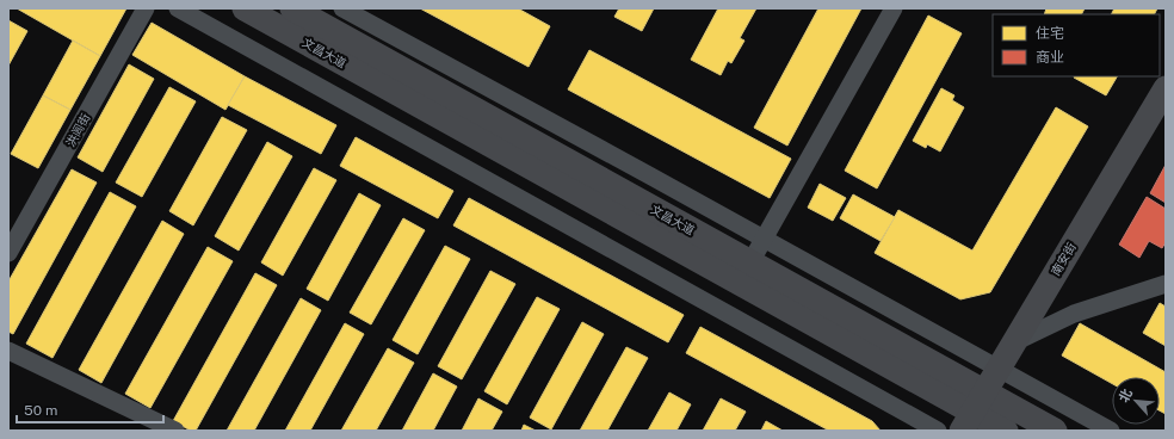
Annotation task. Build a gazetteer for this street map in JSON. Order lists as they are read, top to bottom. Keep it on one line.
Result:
{"streets":{"main road":["文昌大道","南安街"],"street":["洪闾街"]},"crossings":[["文昌大道","南安街"]],"legend":["住宅","商业"],"scale_bar":"50 m","north":"top left"}
